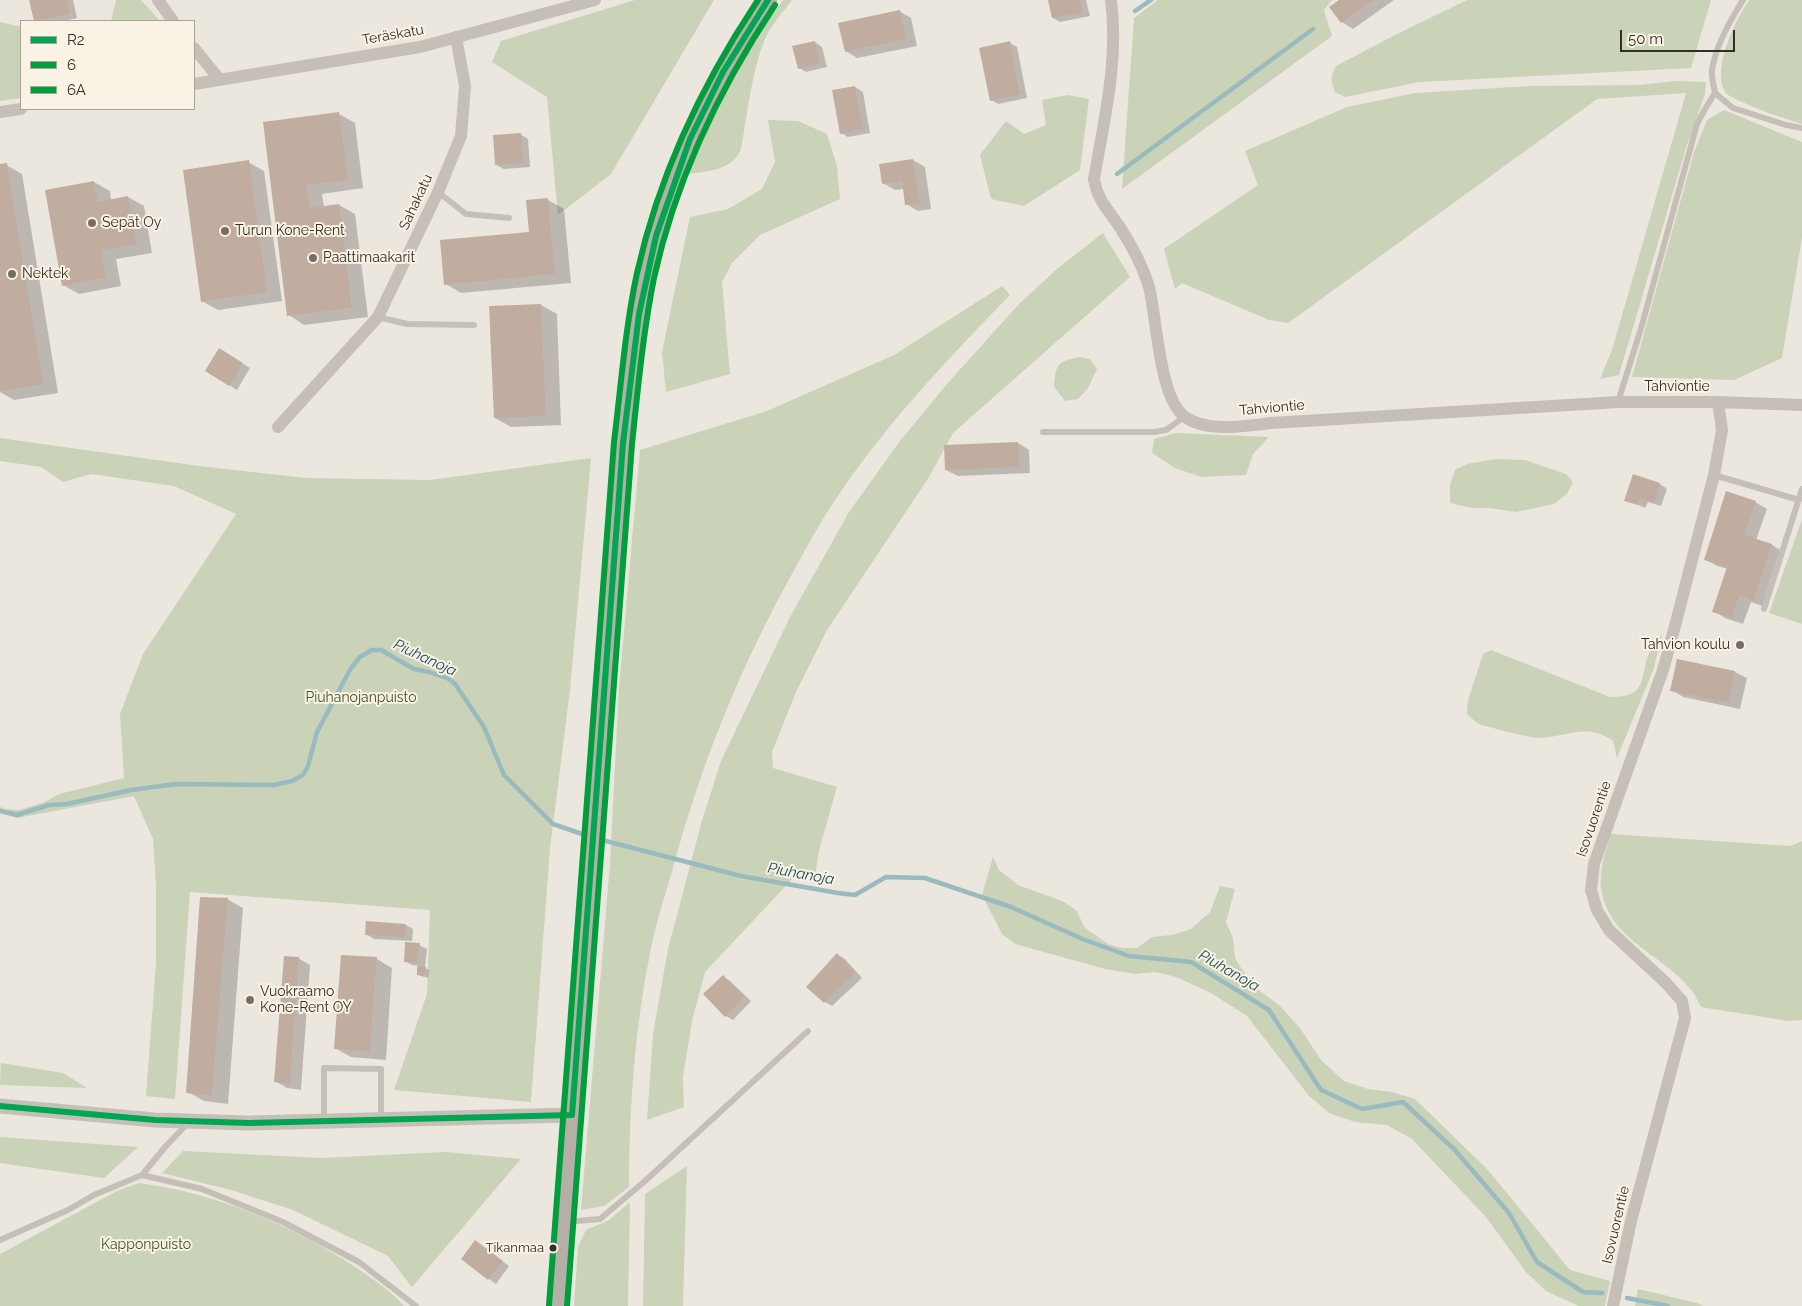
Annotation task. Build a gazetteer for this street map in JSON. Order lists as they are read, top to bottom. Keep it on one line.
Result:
{"streets":{"street":["Teräskatu","Sahakatu","Tahviontie","Isovuorentie"]},"crossings":[["Teräskatu","Sahakatu"],["Tahviontie","Isovuorentie"]],"water":["Piuhanoja"],"parks":["Piuhanojanpuisto","Kapponpuisto"],"places":["Sepät Oy","Turun Kone-Rent","Paattimaakarit","Nektek","Tahvion koulu","Vuokraamo Kone-Rent OY","Tikanmaa"],"lines":["transit line R2","transit line 6A","transit line 6"],"legend":["R2","6","6A"],"scale_bar":"50 m"}
